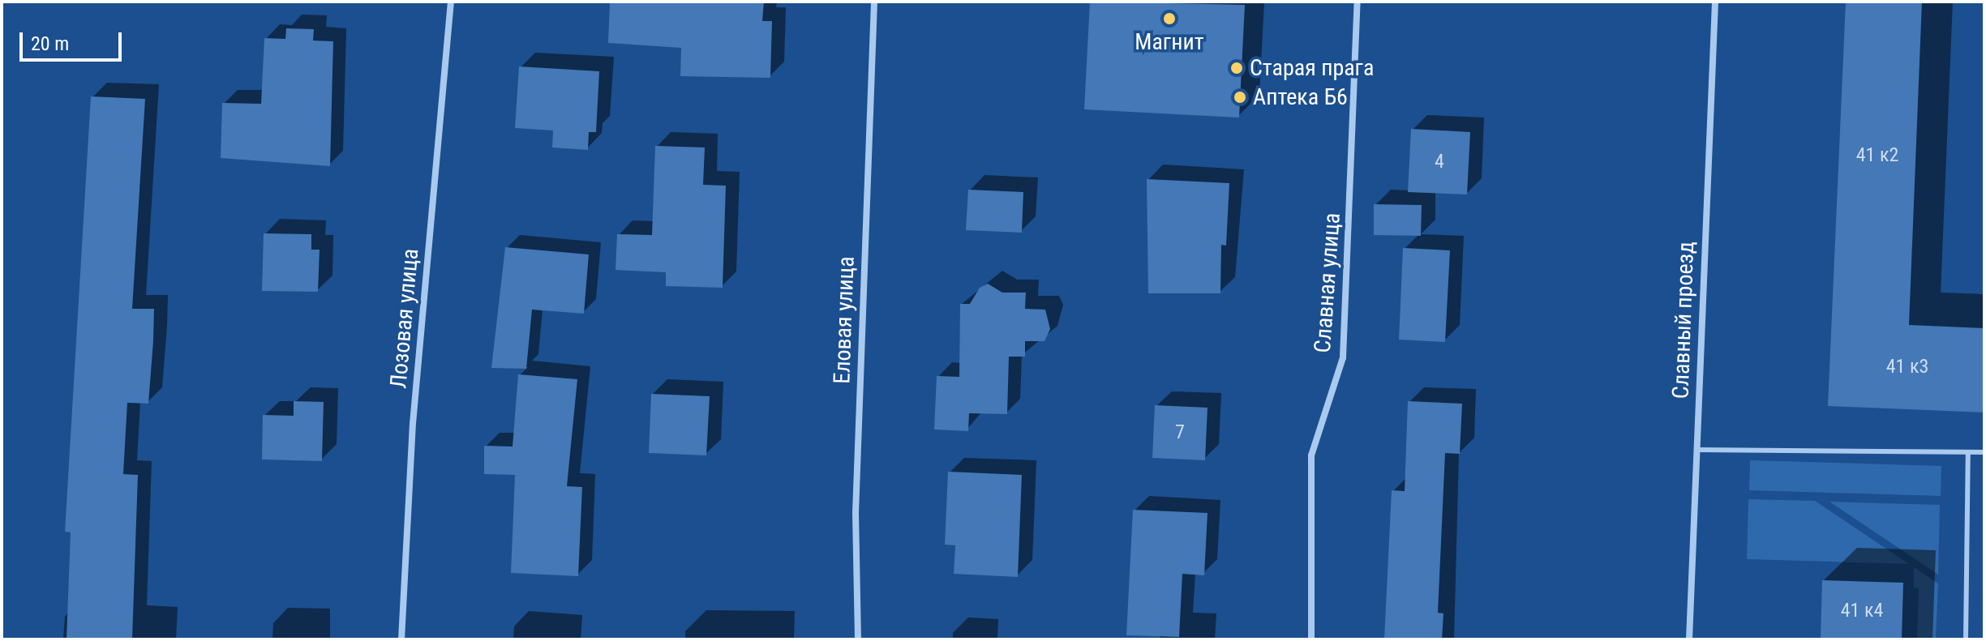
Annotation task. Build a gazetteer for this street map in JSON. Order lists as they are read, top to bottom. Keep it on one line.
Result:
{"streets":{"street":["Славная улица","Лозовая улица","Еловая улица","Славный проезд"]},"places":["Магнит","Старая прага","Аптека Б6"],"house_numbers":["41 к2","4","41 к3","7","41 к4"],"scale_bar":"20 m"}
